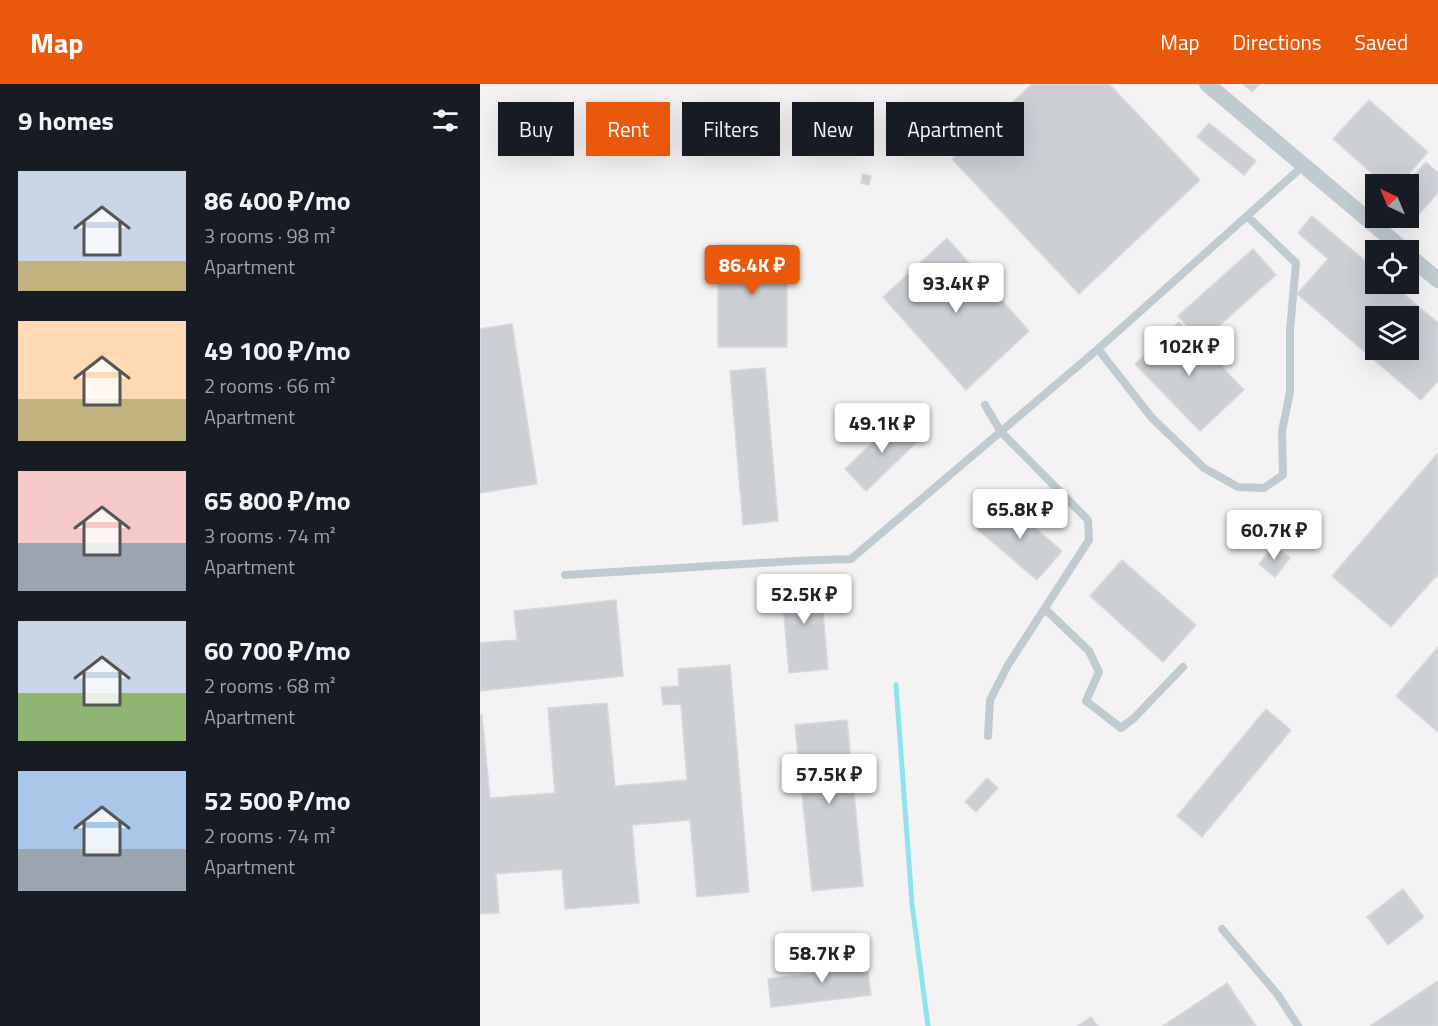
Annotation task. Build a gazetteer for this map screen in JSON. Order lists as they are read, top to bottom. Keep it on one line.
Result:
{"north":"top left","page":{"header":"Map","nav":["Map","Directions","Saved"],"heading":"9 homes","chip":["Buy","Rent","Filters","New","Apartment"],"list":[{"name":"86 400 ₽/mo","note":"3 rooms · 98 m² · Apartment"},{"name":"49 100 ₽/mo","note":"2 rooms · 66 m² · Apartment"},{"name":"65 800 ₽/mo","note":"3 rooms · 74 m² · Apartment"},{"name":"60 700 ₽/mo","note":"2 rooms · 68 m² · Apartment"},{"name":"52 500 ₽/mo","note":"2 rooms · 74 m² · Apartment"}],"price":["86.4K ₽","93.4K ₽","102K ₽","49.1K ₽","65.8K ₽","60.7K ₽","52.5K ₽","57.5K ₽","58.7K ₽"]}}
